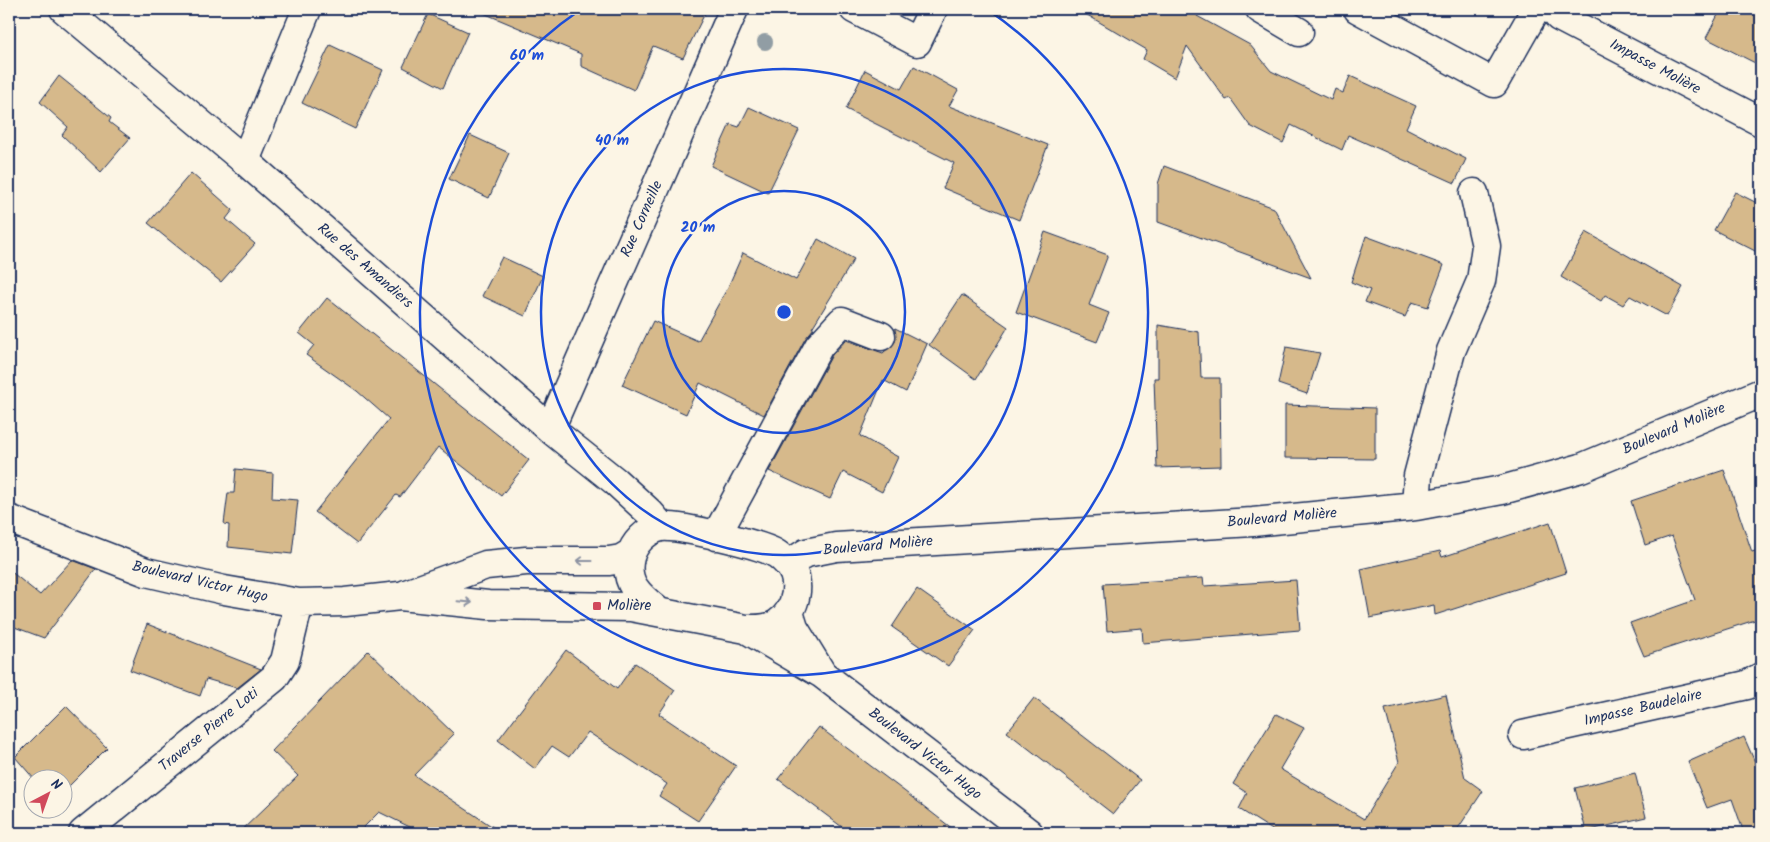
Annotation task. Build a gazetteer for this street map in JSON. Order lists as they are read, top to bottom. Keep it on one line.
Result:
{"streets":{"street":["Impasse Molière","Rue Corneille","Rue des Amandiers","Boulevard Molière","Boulevard Victor Hugo","Impasse Baudelaire","Traverse Pierre Loti"]},"crossings":[["Rue Corneille","Rue des Amandiers"],["Boulevard Victor Hugo","Traverse Pierre Loti"]],"places":{"transit":["Molière"]},"north":"top right","rings":["60 m","40 m","20 m"]}
